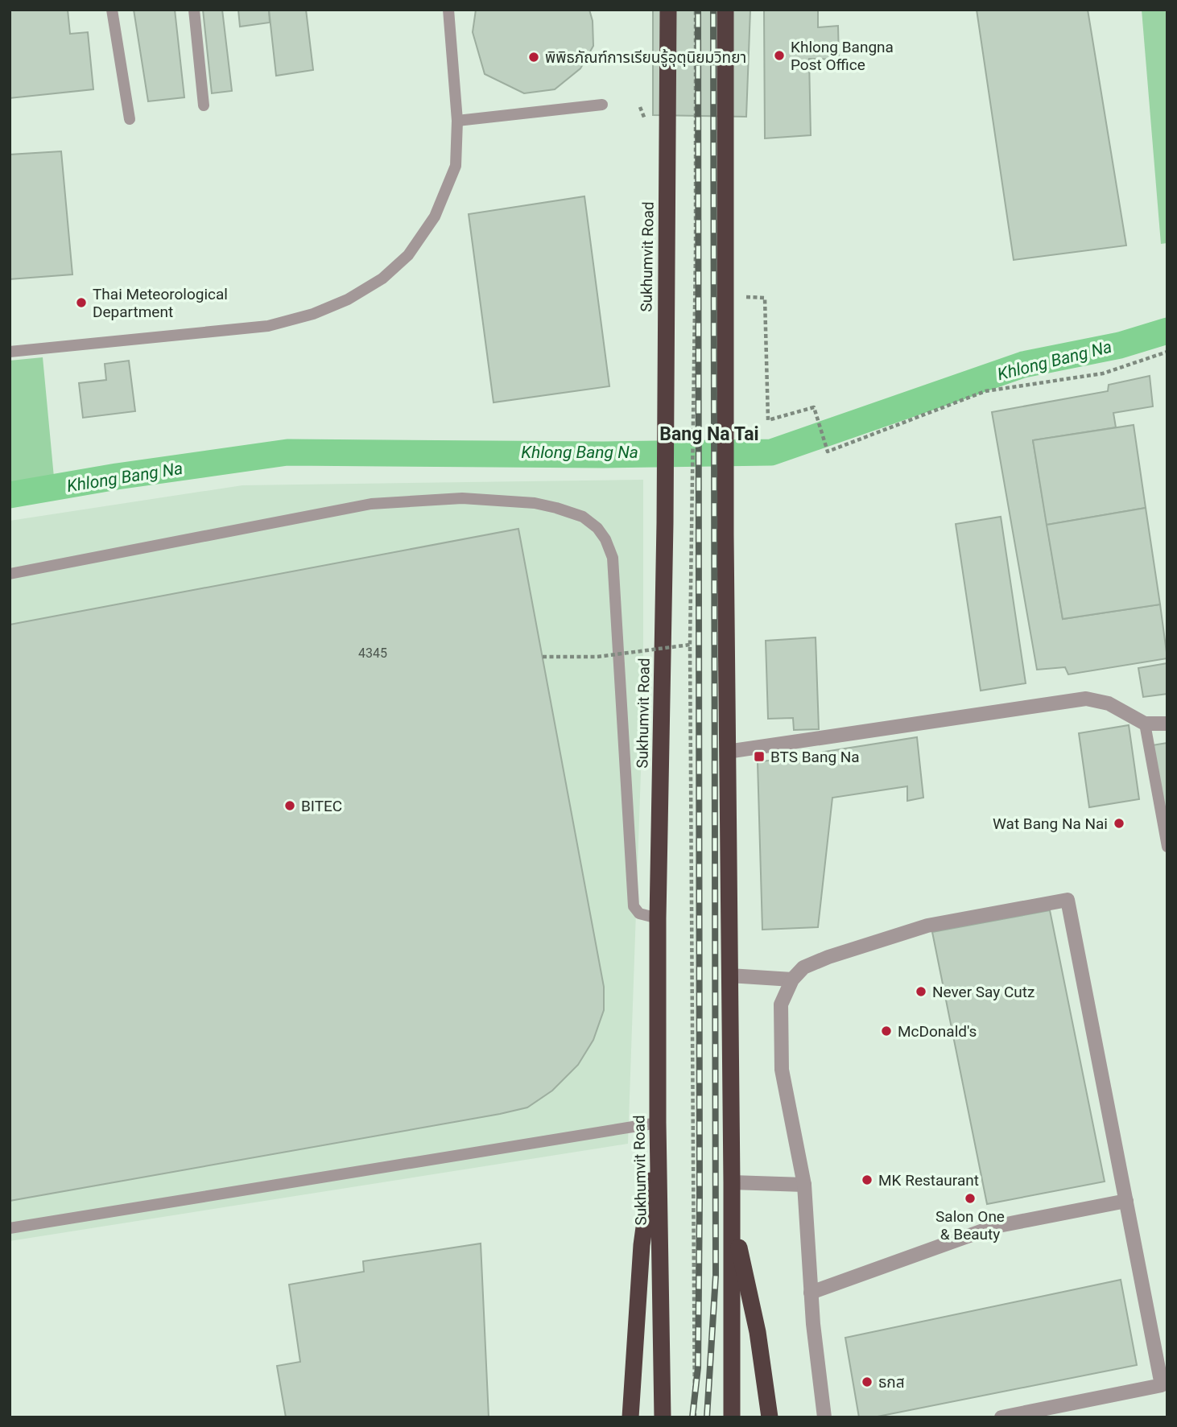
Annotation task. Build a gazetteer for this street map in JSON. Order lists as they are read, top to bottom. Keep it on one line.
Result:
{"streets":{"highway":["Sukhumvit Road"]},"districts":["Bang Na Tai"],"water":["Khlong Bang Na"],"places":{"other":["Khlong Bangna Post Office","พิพิธภัณฑ์การเรียนรู้อุตุนิยมวิทยา","Thai Meteorological Department","BITEC","Wat Bang Na Nai","Never Say Cutz","McDonald's","MK Restaurant","Salon One & Beauty","ธกส"],"transit":["BTS Bang Na"]},"house_numbers":["4345"]}
